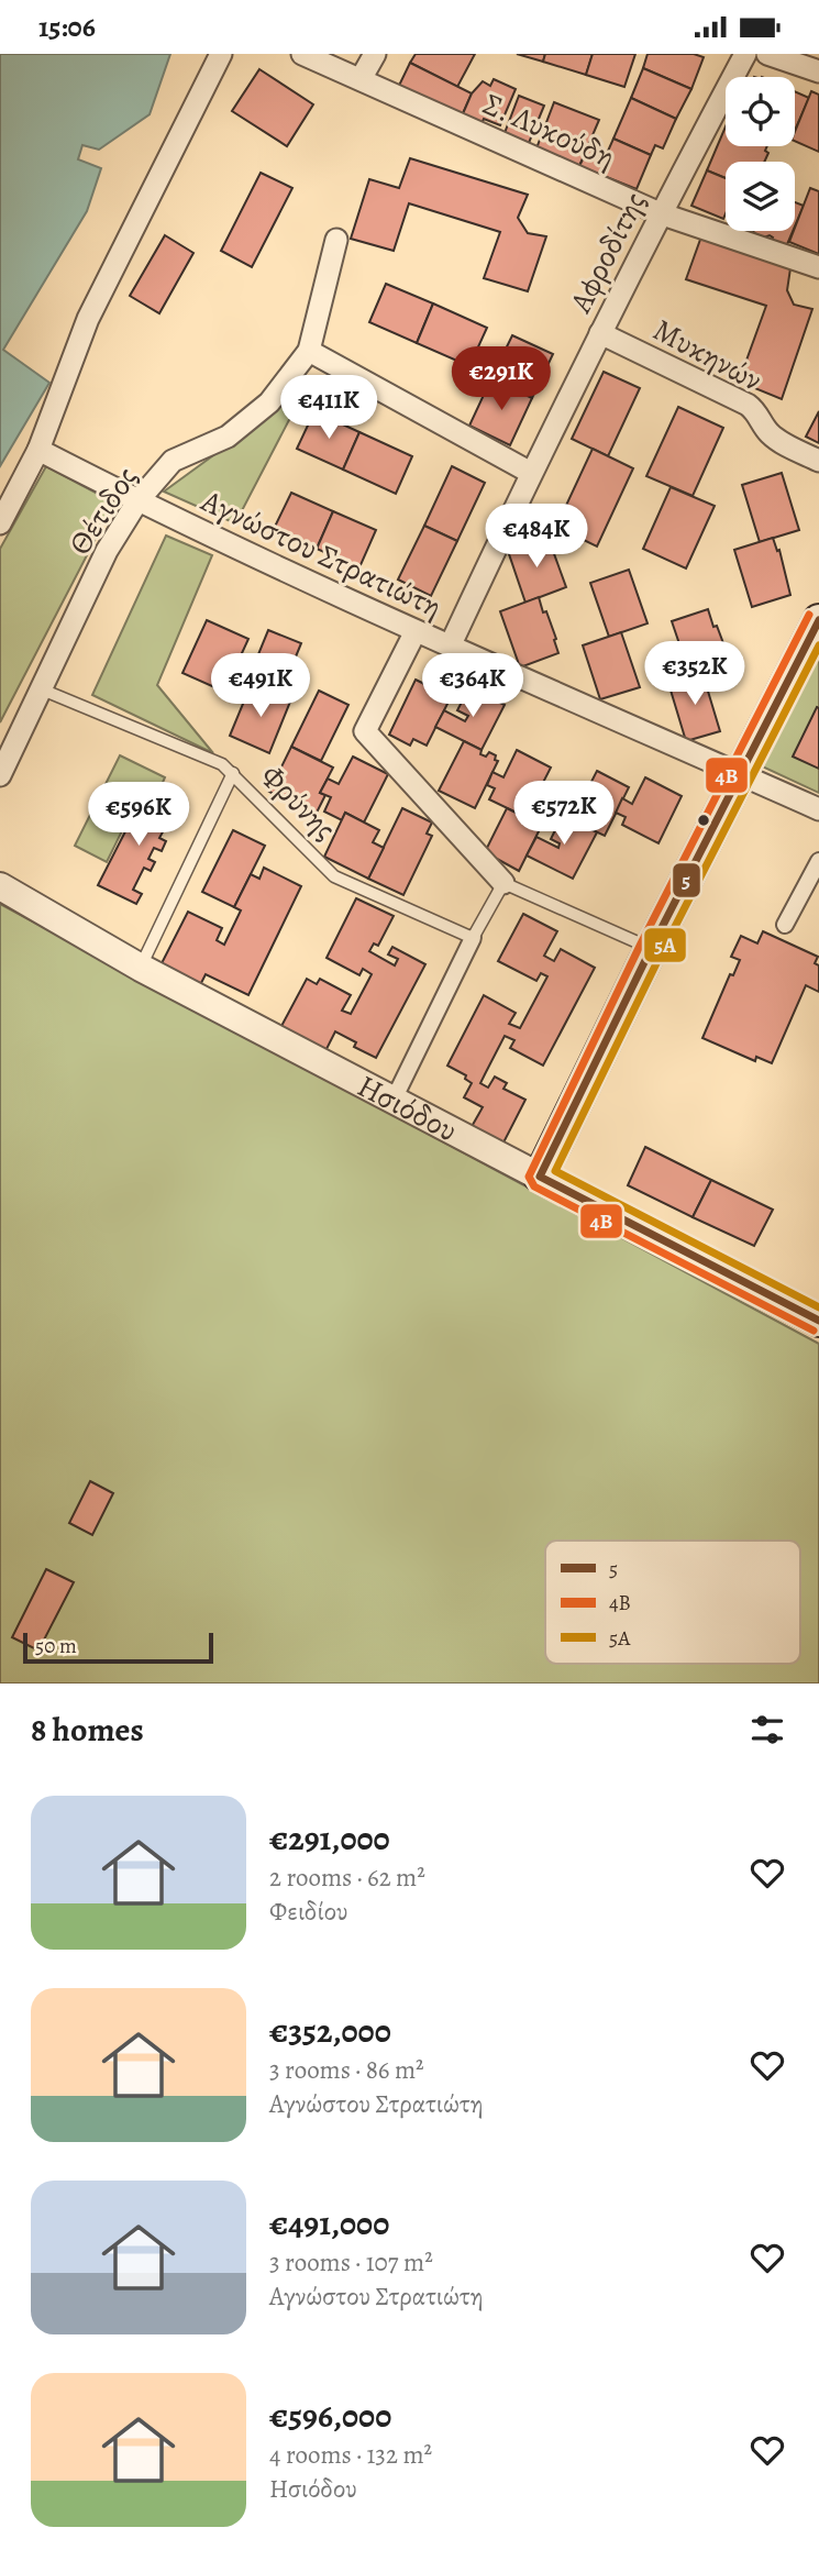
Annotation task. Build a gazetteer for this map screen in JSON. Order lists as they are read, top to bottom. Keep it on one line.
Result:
{"streets":{"main road":["Ησιόδου"],"street":["Σ. Λυκούδη","Αφροδίτης","Μυκηνών","Θέτιδος","Αγνώστου Στρατιώτη"],"lane":["Φρύνης"]},"crossings":[["Σ. Λυκούδη","Αφροδίτης"],["Αφροδίτης","Μυκηνών"],["Αφροδίτης","Αγνώστου Στρατιώτη"],["Θέτιδος","Αγνώστου Στρατιώτη"],["Θέτιδος","Φρύνης"]],"lines":["transit line 4Β","transit line 5","transit line 5Α"],"legend":["5","4Β","5Α"],"scale_bar":"50 m","page":{"status":"15:06","price":["€291K","€411K","€484K","€352K","€491K","€364K","€572K","€596K"],"scale":"50 m","heading":"8 homes","list":[{"name":"€291,000","note":"2 rooms · 62 m² · Φειδίου"},{"name":"€352,000","note":"3 rooms · 86 m² · Αγνώστου Στρατιώτη"},{"name":"€491,000","note":"3 rooms · 107 m² · Αγνώστου Στρατιώτη"},{"name":"€596,000","note":"4 rooms · 132 m² · Ησιόδου"}]}}
